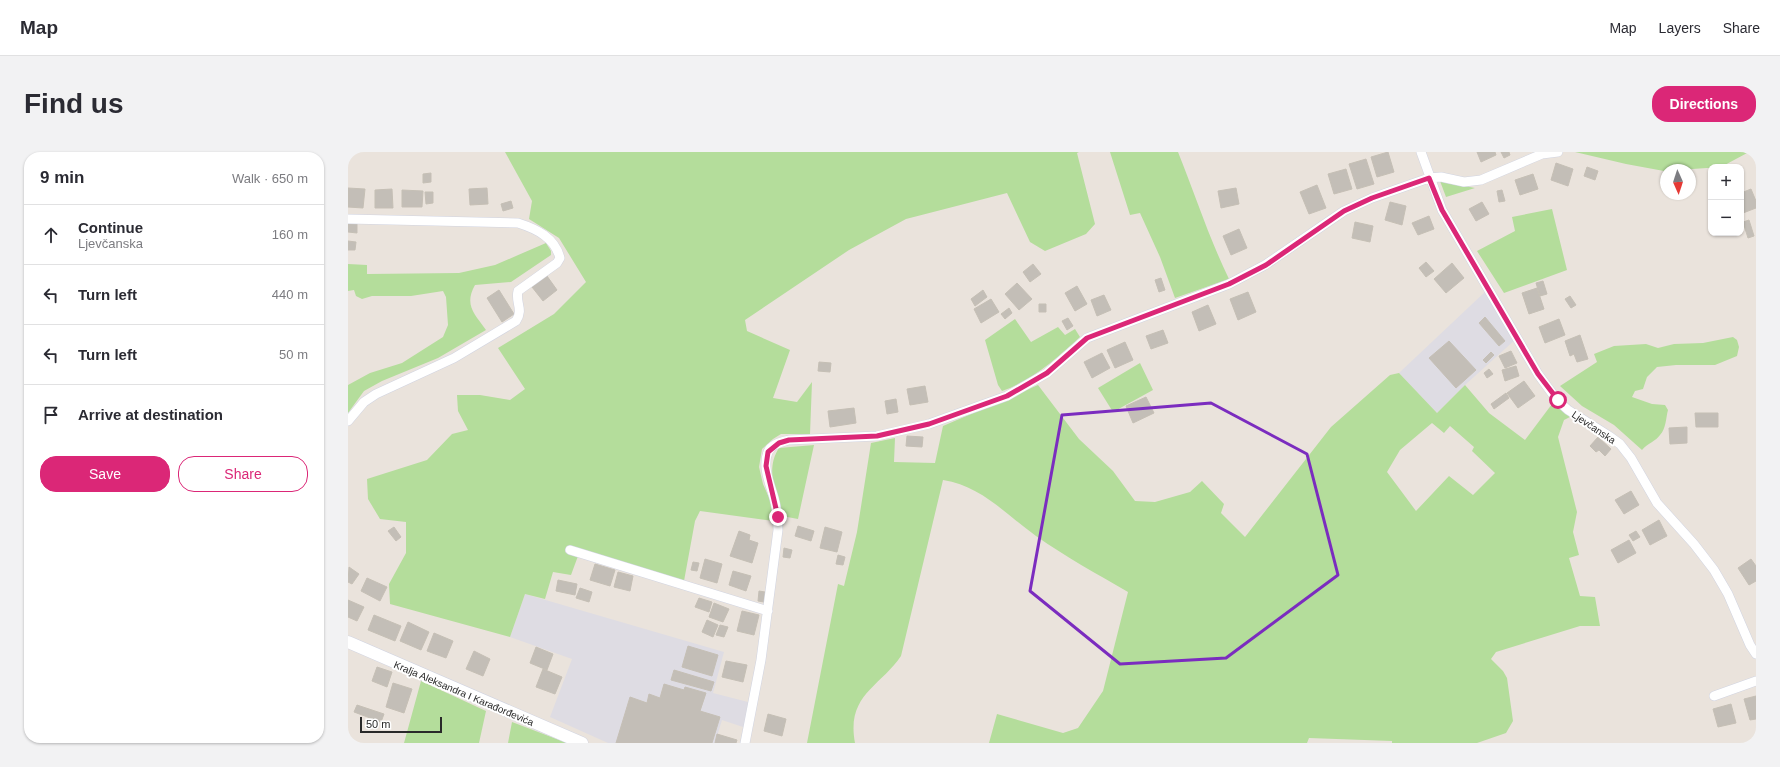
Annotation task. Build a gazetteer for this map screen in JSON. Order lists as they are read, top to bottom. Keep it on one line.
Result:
{"streets":{"street":["Ljevčanska","Kralja Aleksandra I Karađorđevića"]},"scale_bar":"50 m","north":"bottom","page":{"header":"Map","nav":["Map","Layers","Share"],"buttons":["Directions",["Save","Share"]],"title":"Find us","heading":["9 min","Walk · 650 m"],"map_buttons":["+","−"],"list":[["Continue","Ljevčanska","160 m"],["Turn left","440 m"],["Turn left","50 m"],"Arrive at destination"],"scale":"50 m"}}
